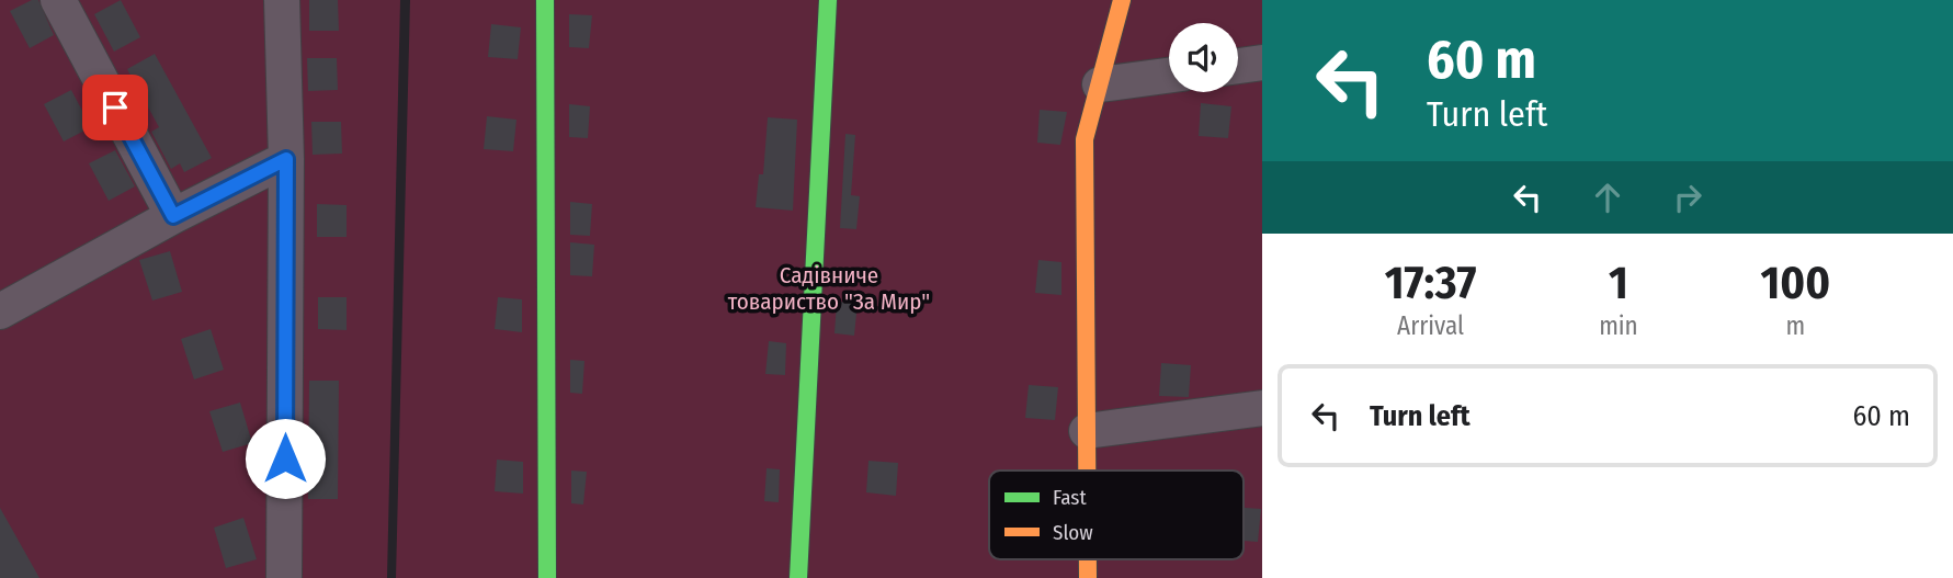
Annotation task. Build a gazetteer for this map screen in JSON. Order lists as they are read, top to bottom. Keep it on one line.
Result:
{"parks":["Садівниче товариство \"За Мир\""],"legend":["Fast","Slow"],"page":{"turn":["60 m","Turn left"],"eta":["17:37","Arrival","1","min","100","m"],"list":[{"name":"Turn left","value":"60 m"}]}}
